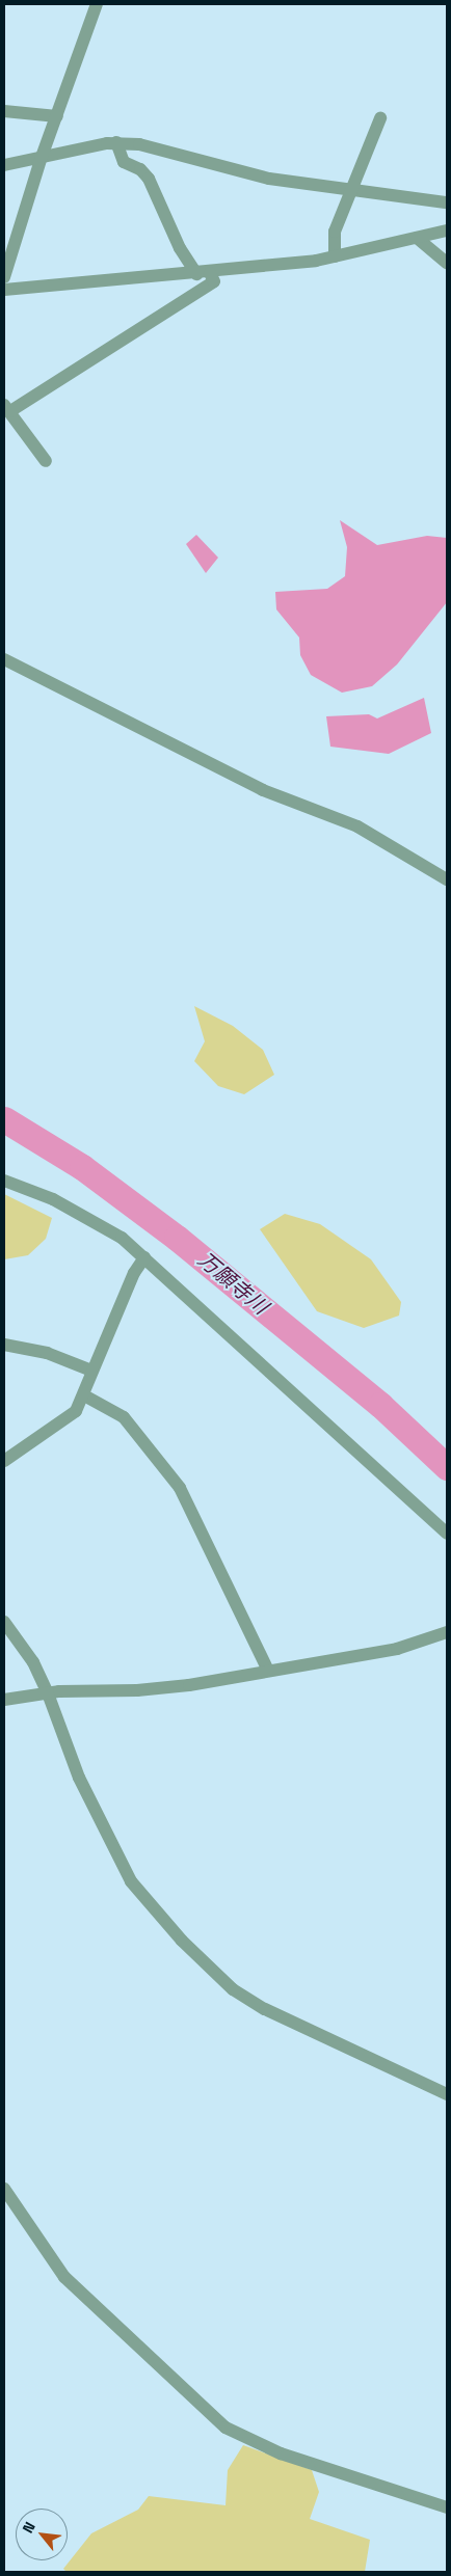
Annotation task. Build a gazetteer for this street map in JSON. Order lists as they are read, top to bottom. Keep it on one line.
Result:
{"water":["万願寺川"],"north":"top left"}
